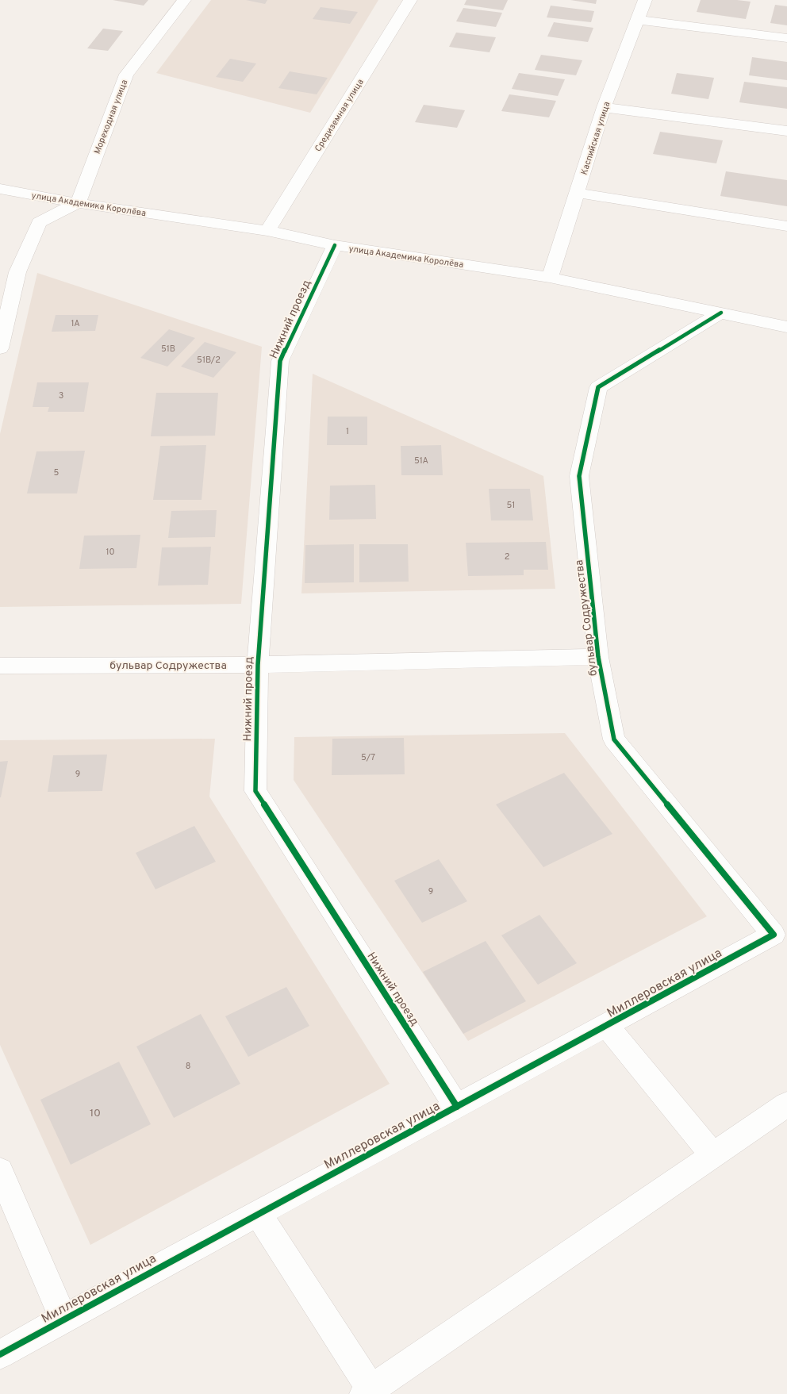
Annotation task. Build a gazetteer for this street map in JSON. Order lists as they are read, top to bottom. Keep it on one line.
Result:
{"streets":{"street":["Средиземная улица","Мореходная улица","Каспийская улица","улица Академика Королёва","Нижний проезд","бульвар Содружества","Миллеровская улица"]},"crossings":[["Средиземная улица","улица Академика Королёва"],["Мореходная улица","улица Академика Королёва"],["Каспийская улица","улица Академика Королёва"],["улица Академика Королёва","Нижний проезд"],["улица Академика Королёва","бульвар Содружества"],["Нижний проезд","бульвар Содружества"],["Нижний проезд","Миллеровская улица"],["бульвар Содружества","Миллеровская улица"]],"house_numbers":["1А","51В","51В/2","3","1","51А","5","51","10","2","5/7","9","9","8","10"]}
